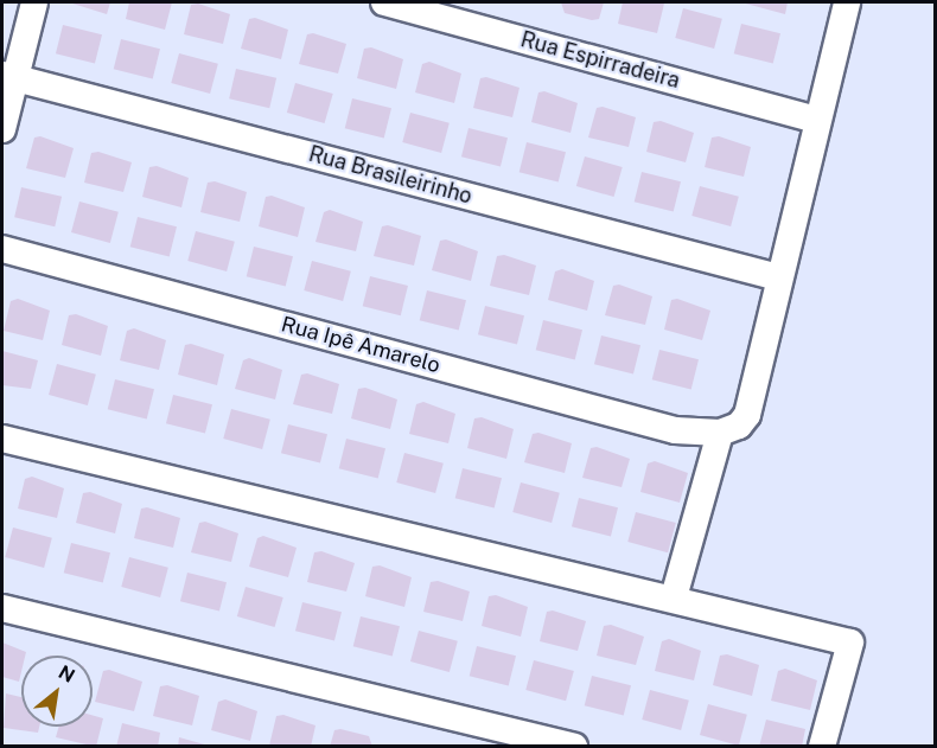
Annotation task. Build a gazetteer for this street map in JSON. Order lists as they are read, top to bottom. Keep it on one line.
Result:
{"streets":{"street":["Rua Espirradeira","Rua Brasileirinho","Rua Ipê Amarelo"]},"north":"top right"}
